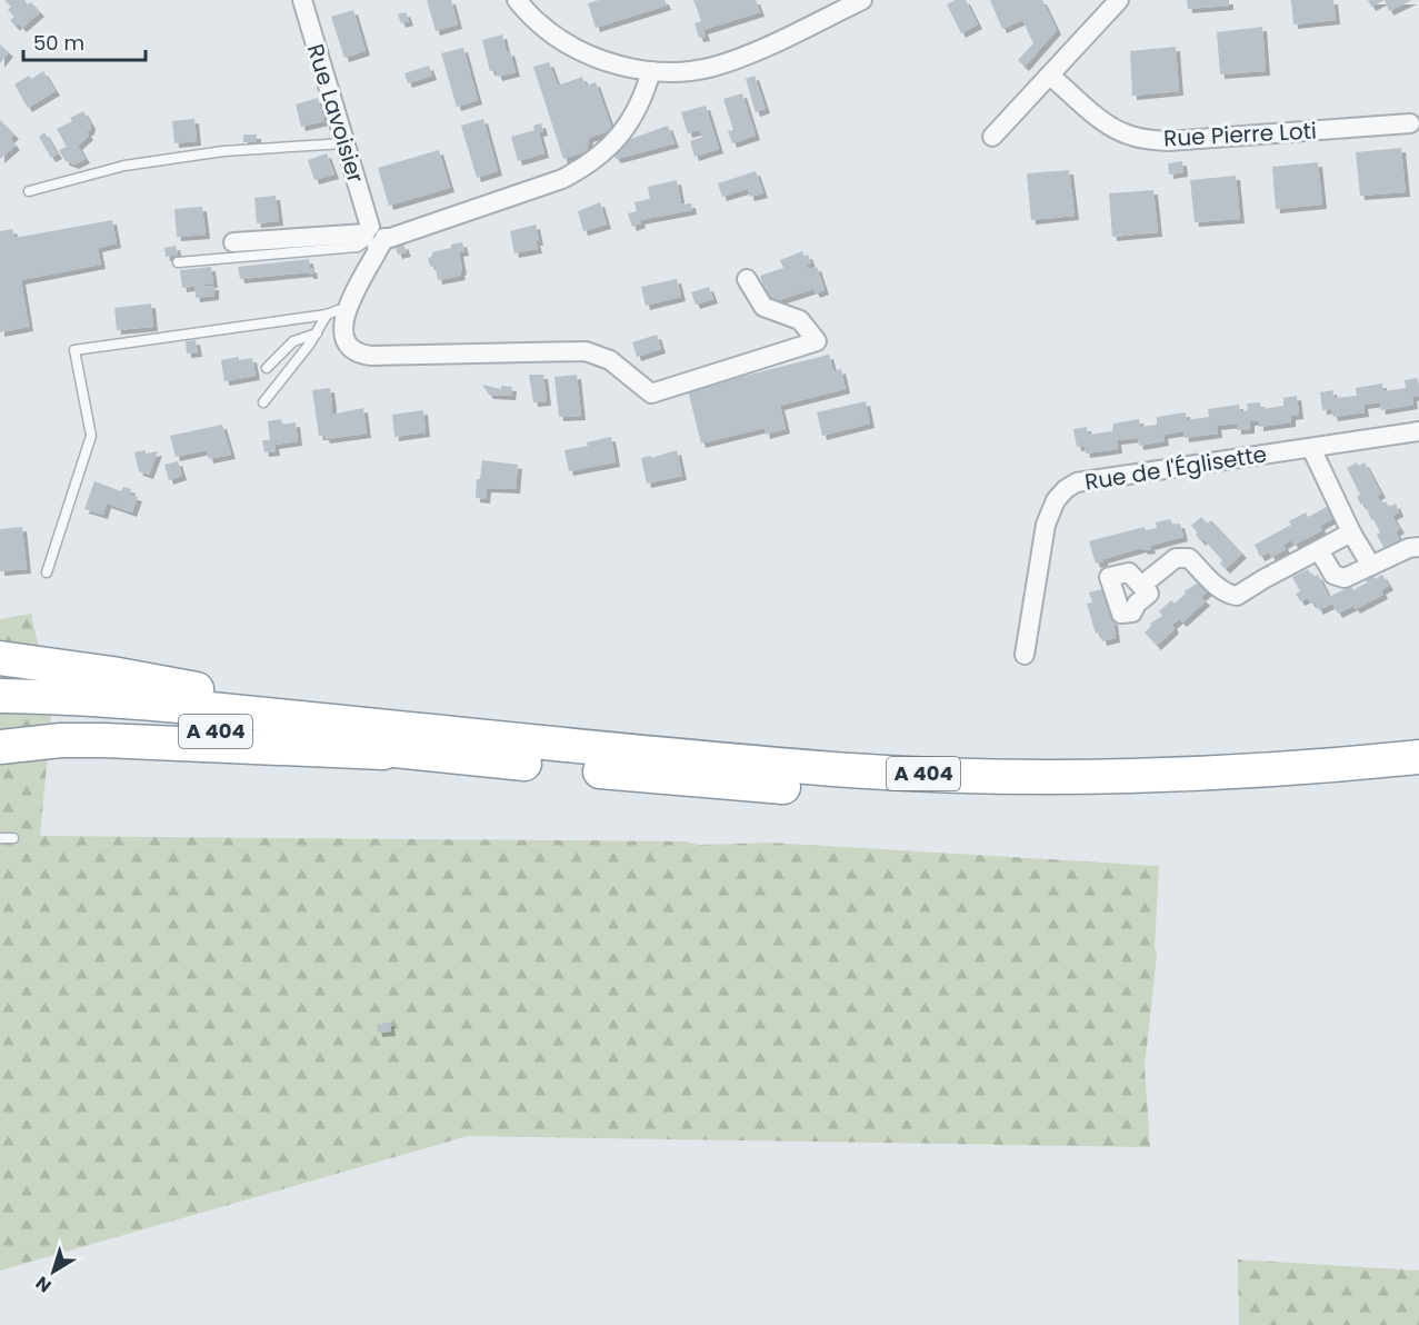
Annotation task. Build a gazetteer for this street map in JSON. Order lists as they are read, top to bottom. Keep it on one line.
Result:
{"streets":{"highway":["A 404"],"street":["Rue Lavoisier","Rue Pierre Loti","Rue de l'Églisette"]},"scale_bar":"50 m","north":"bottom left"}
